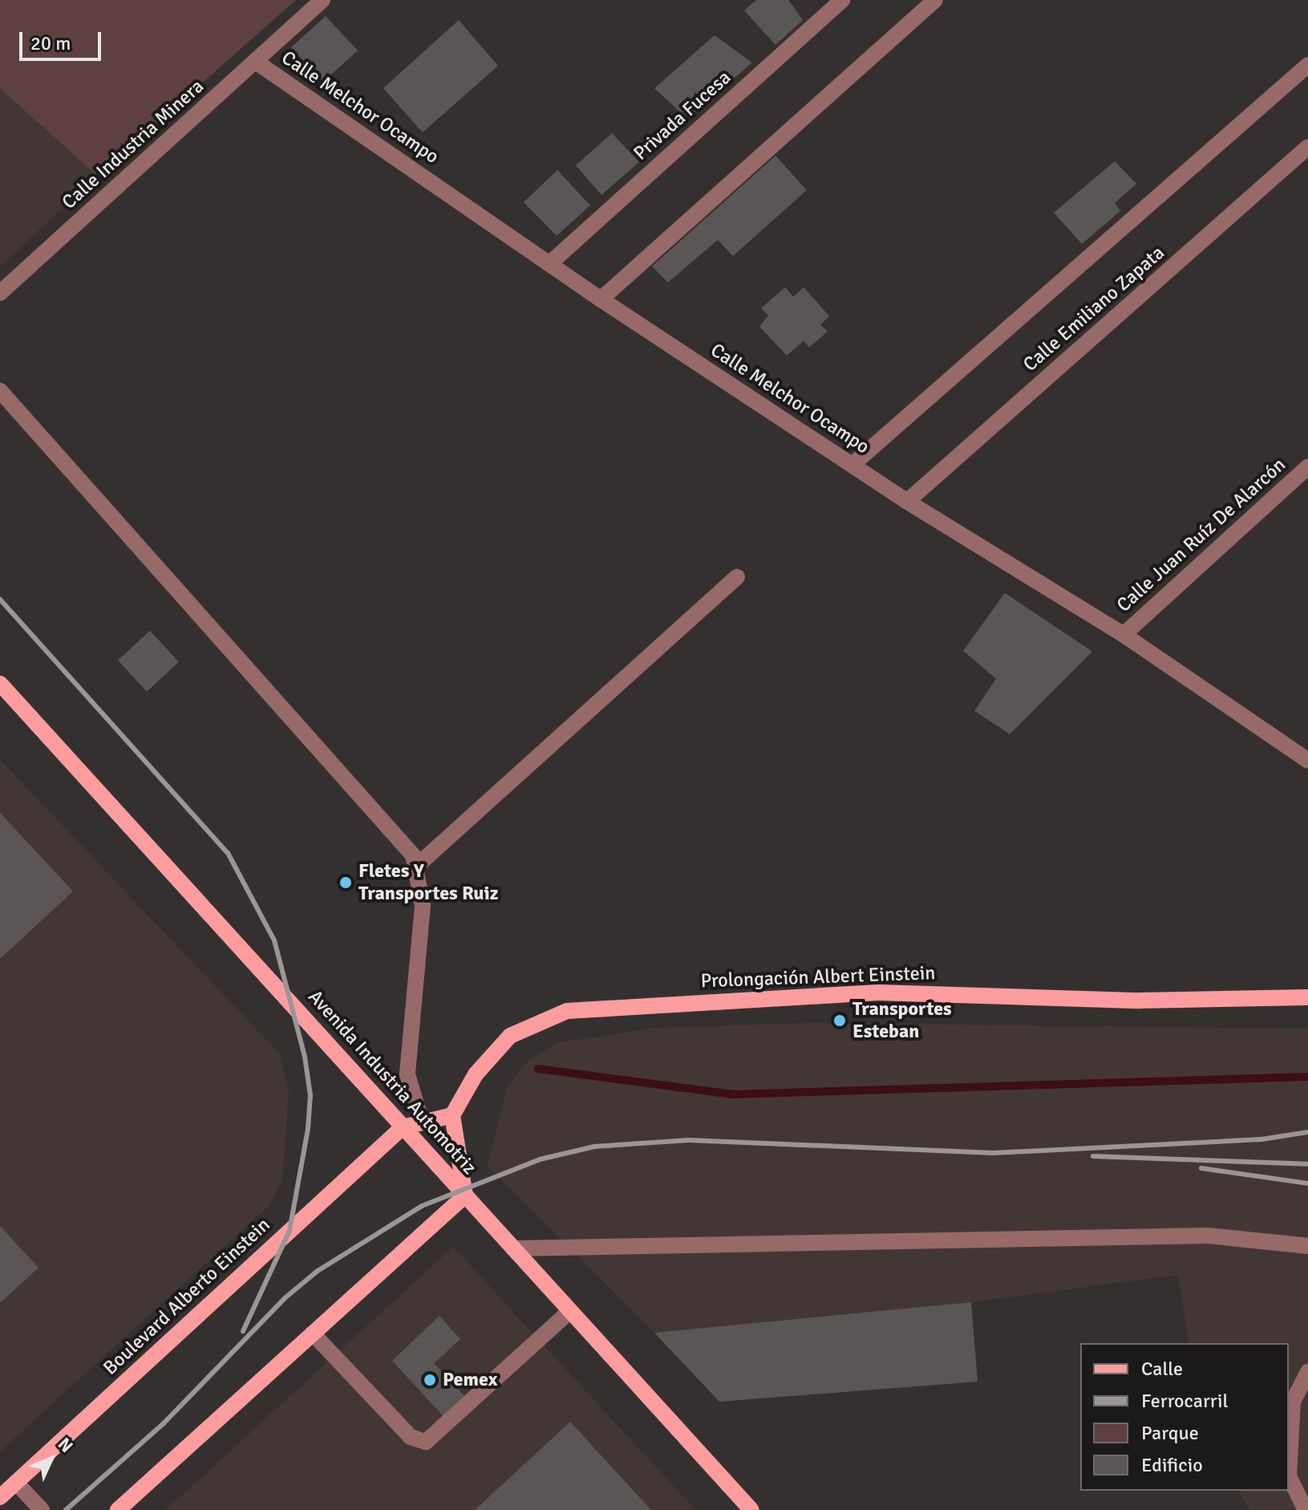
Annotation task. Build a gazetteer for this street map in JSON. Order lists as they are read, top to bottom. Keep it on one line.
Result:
{"streets":{"main road":["Prolongación Albert Einstein","Avenida Industria Automotriz","Boulevard Alberto Einstein"],"street":["Calle Melchor Ocampo","Privada Fucesa","Calle Industria Minera","Calle Emiliano Zapata","Calle Juan Ruíz De Alarcón"]},"crossings":[["Calle Melchor Ocampo","Privada Fucesa"],["Calle Melchor Ocampo","Calle Industria Minera"],["Calle Melchor Ocampo","Calle Emiliano Zapata"],["Calle Melchor Ocampo","Calle Juan Ruíz De Alarcón"],["Avenida Industria Automotriz","Boulevard Alberto Einstein"]],"places":["Fletes Y Transportes Ruiz","Transportes Esteban","Pemex"],"legend":["Calle","Ferrocarril","Parque","Edificio"],"scale_bar":"20 m","north":"top right"}
